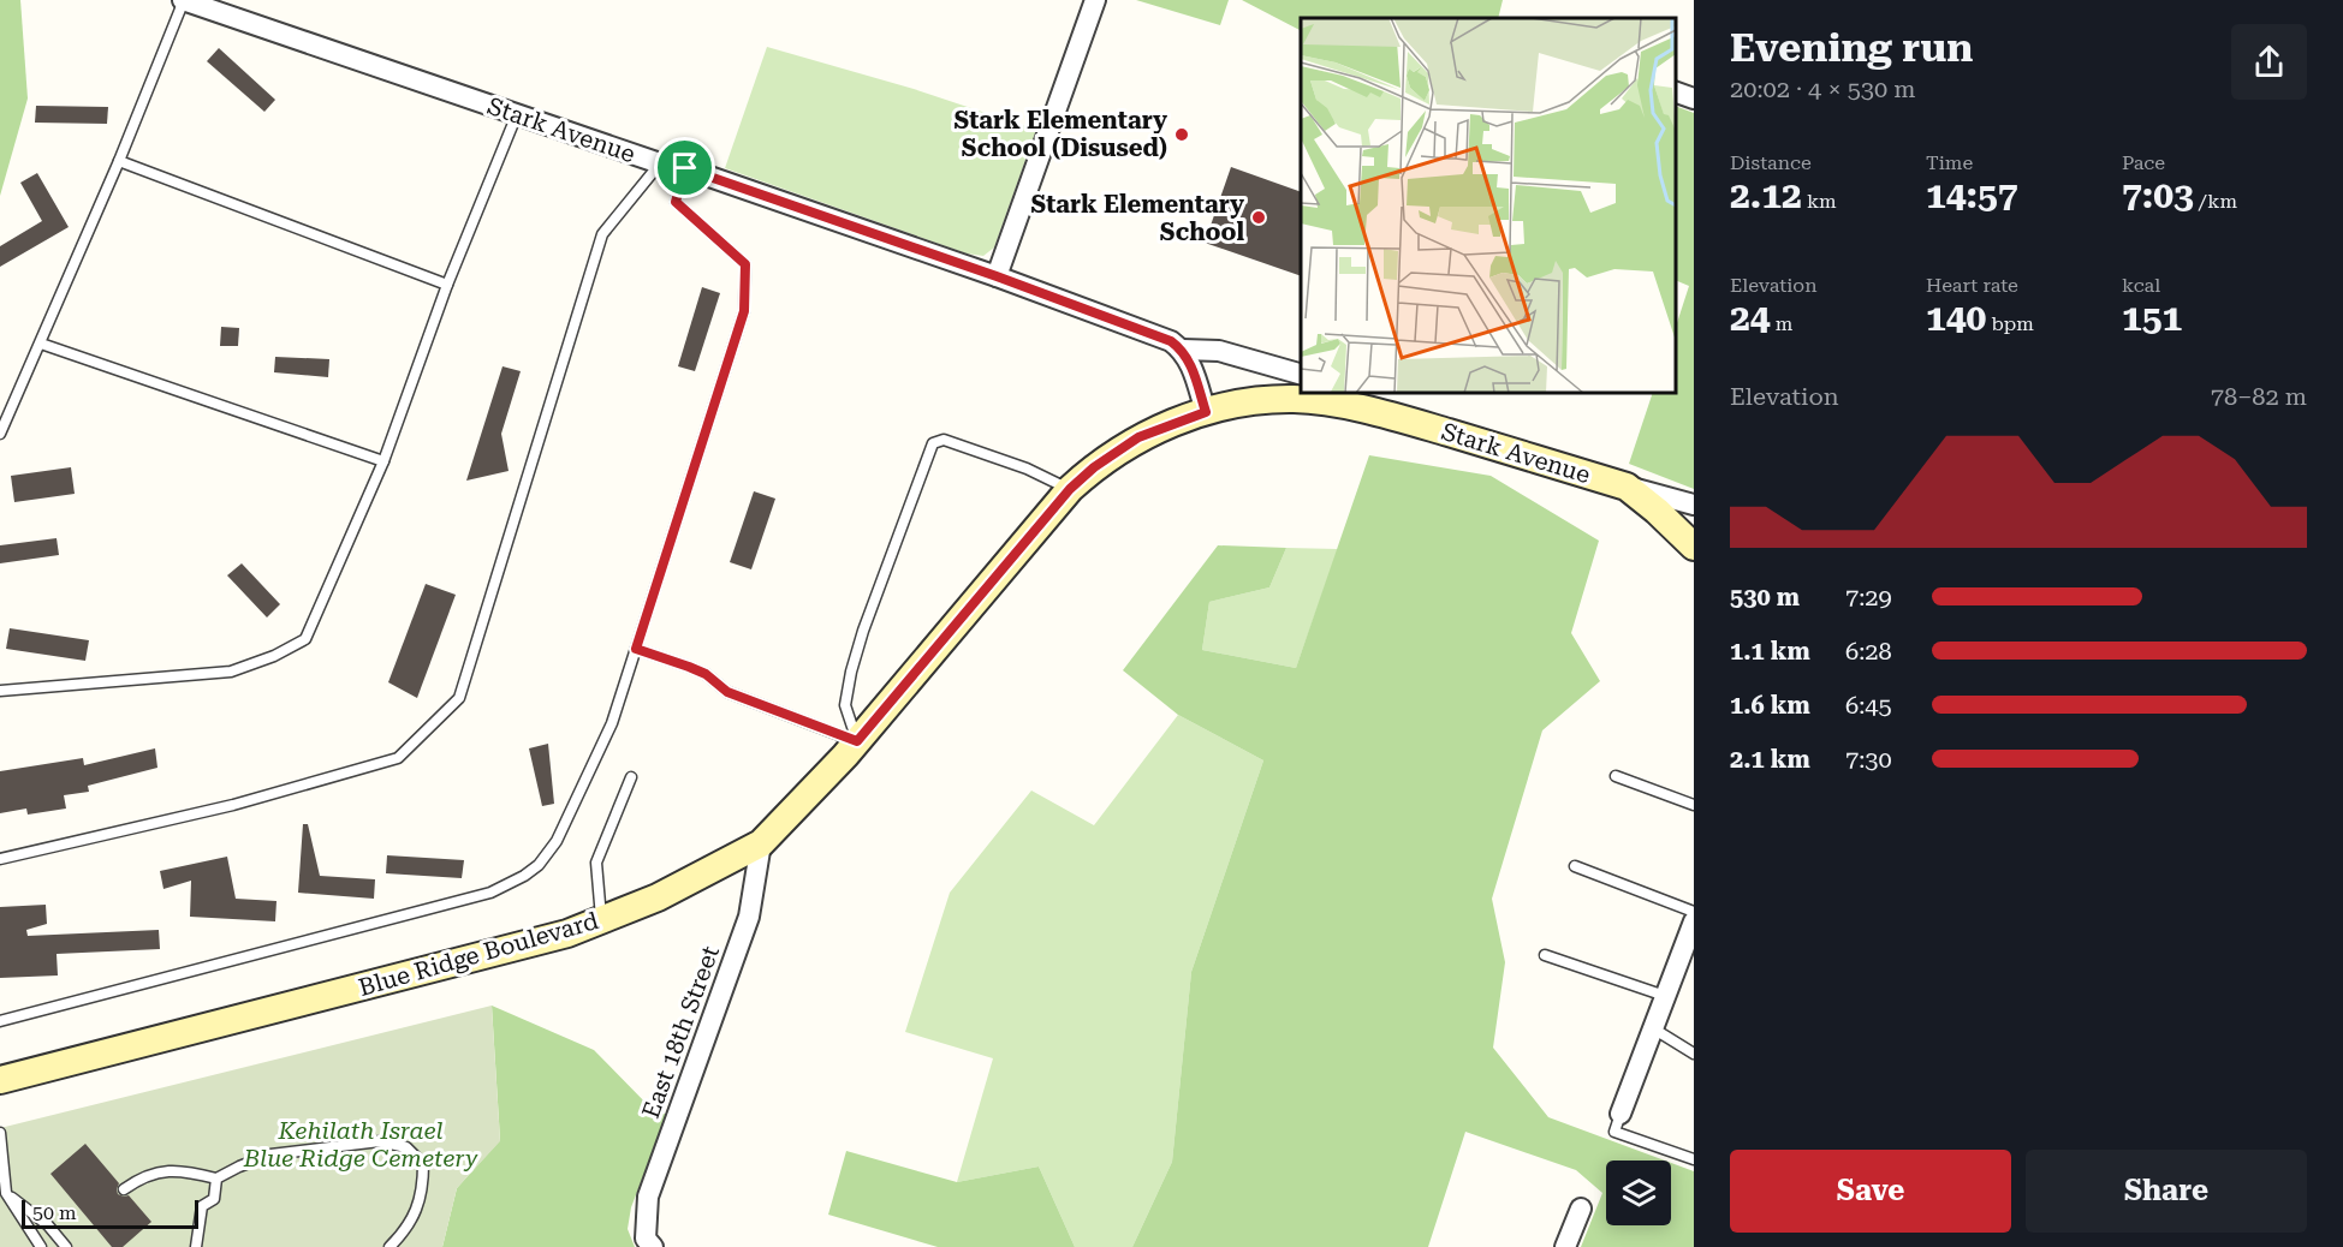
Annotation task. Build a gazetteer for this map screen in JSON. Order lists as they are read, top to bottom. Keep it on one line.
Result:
{"streets":{"main road":["Stark Avenue","Blue Ridge Boulevard"],"street":["East 18th Street"]},"crossings":[["Stark Avenue","Blue Ridge Boulevard"],["Blue Ridge Boulevard","East 18th Street"]],"parks":["Kehilath Israel Blue Ridge Cemetery"],"places":["Stark Elementary School (Disused)","Stark Elementary School"],"scale_bar":"50 m","page":{"heading":["Evening run","20:02 · 4 × 530 m"],"stats":[["Distance","2.12 km"],["Time","14:57"],["Pace","7:03 /km"],["Elevation","24 m"],["Heart rate","140 bpm"],["kcal","151"]],"chart":["Elevation","78–82 m"],"list":[{"name":"530 m","note":"7:29"},{"name":"1.1 km","note":"6:28"},{"name":"1.6 km","note":"6:45"},{"name":"2.1 km","note":"7:30"}],"buttons":["Save","Share"],"scale":"50 m"}}
